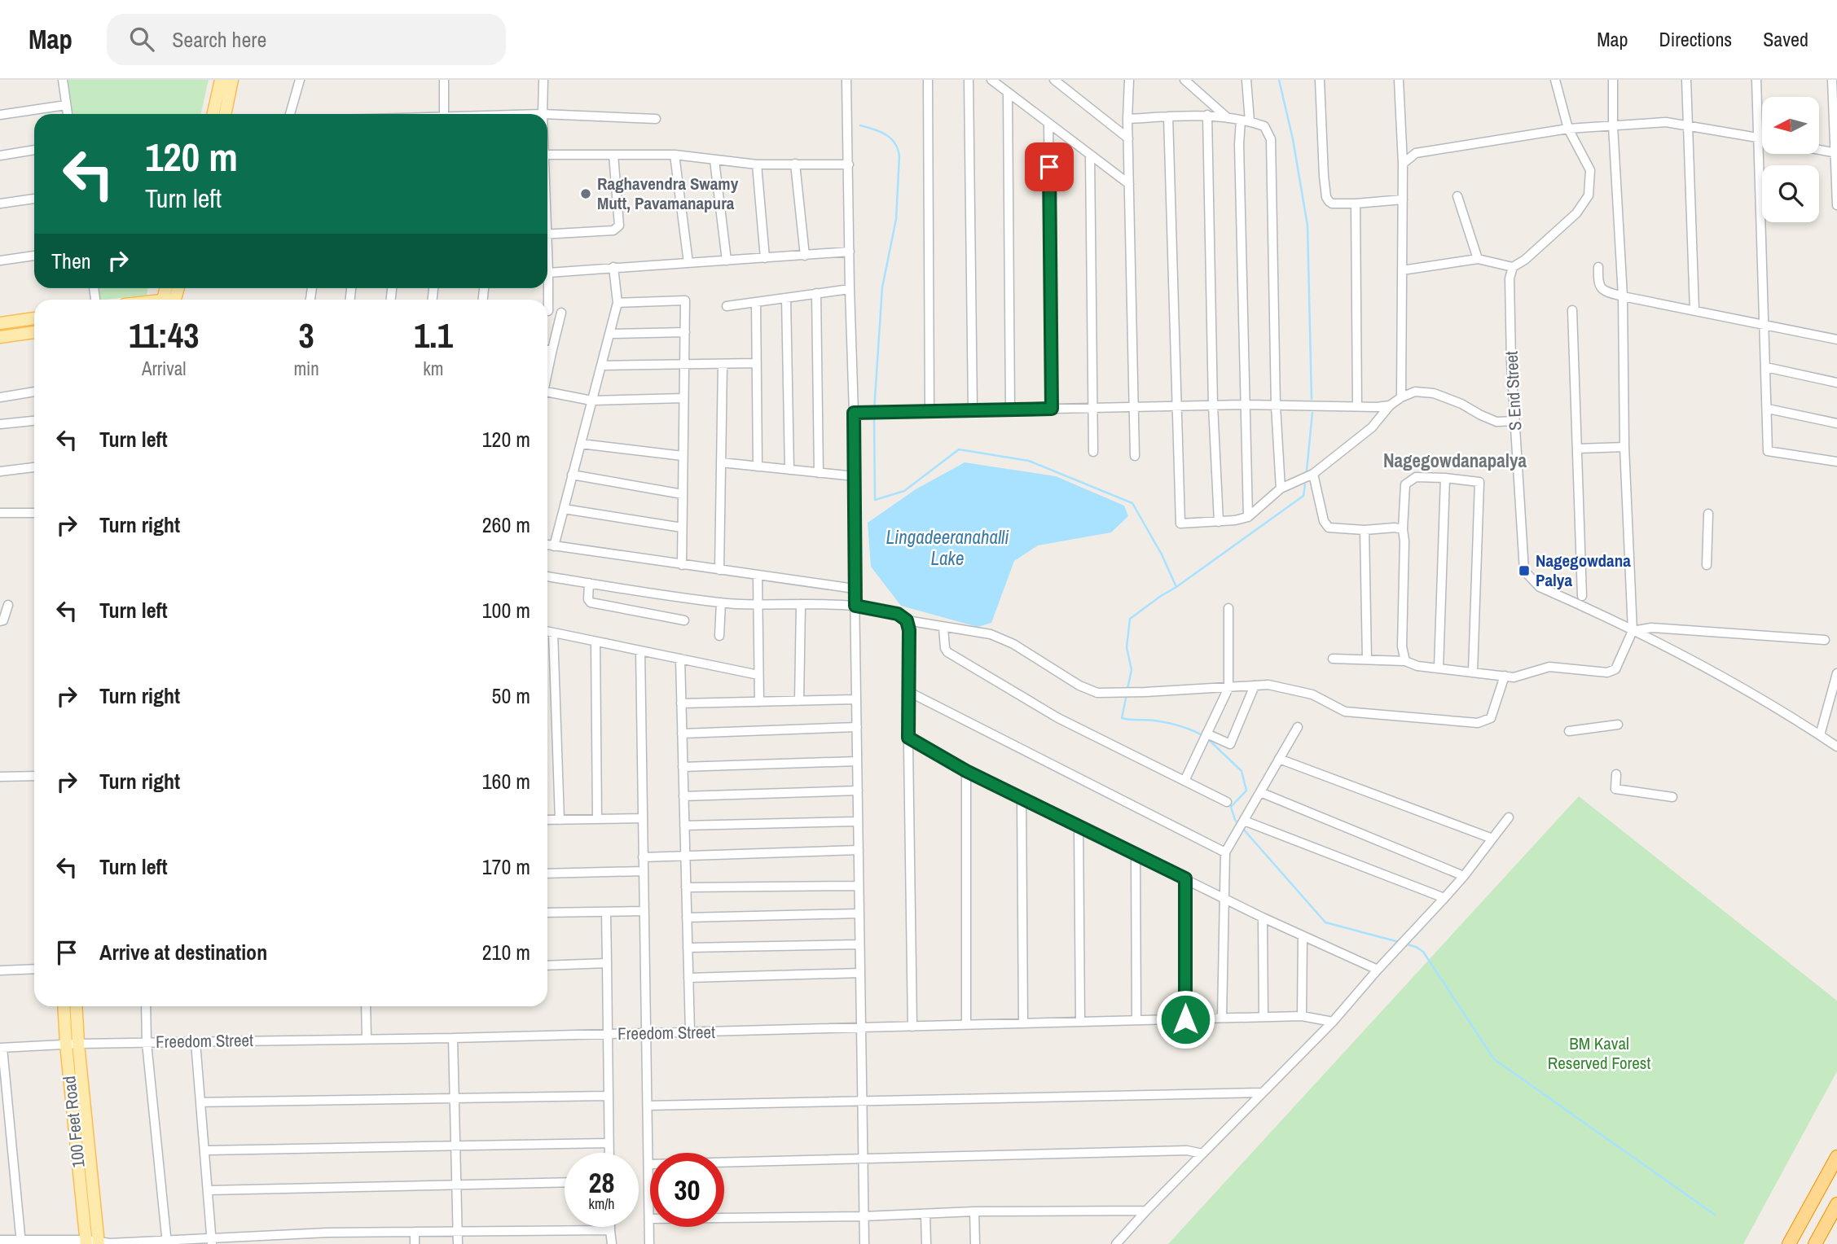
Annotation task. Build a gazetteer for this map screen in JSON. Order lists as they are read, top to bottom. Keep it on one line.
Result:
{"streets":{"main road":["100 Feet Road"],"street":["S End Street","Freedom Street"]},"crossings":[["Freedom Street","100 Feet Road"]],"districts":["Nagegowdanapalya"],"water":["Lingadeeranahalli Lake"],"parks":["BM Kaval Reserved Forest"],"places":{"other":["Raghavendra Swamy Mutt, Pavamanapura"],"transit":["Nagegowdana Palya"]},"north":"left","page":{"header":"Map","search":"Search here","nav":["Map","Directions","Saved"],"turn":["120 m","Turn left"],"then":"Then","eta":["11:43","Arrival","3","min","1.1","km"],"list":[{"name":"Turn left","value":"120 m"},{"name":"Turn right","value":"260 m"},{"name":"Turn left","value":"100 m"},{"name":"Turn right","value":"50 m"},{"name":"Turn right","value":"160 m"},{"name":"Turn left","value":"170 m"},{"name":"Arrive at destination","value":"210 m"}],"speed":"28 km/h","limit":"30"}}
